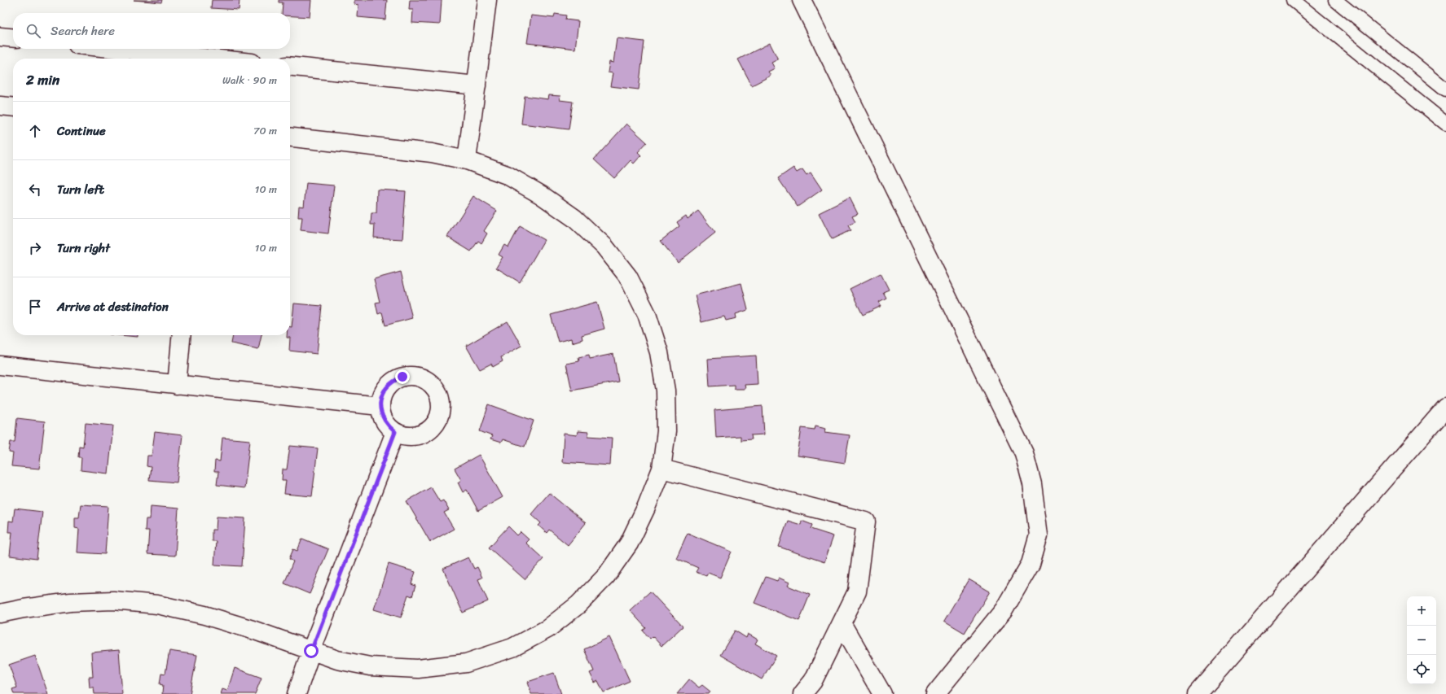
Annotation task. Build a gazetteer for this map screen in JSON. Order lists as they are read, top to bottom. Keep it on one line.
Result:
{"page":{"search":"Search here","heading":["2 min","Walk · 90 m"],"list":[["Continue","70 m"],["Turn left","10 m"],["Turn right","10 m"],"Arrive at destination"],"map_buttons":["+","−"]}}
